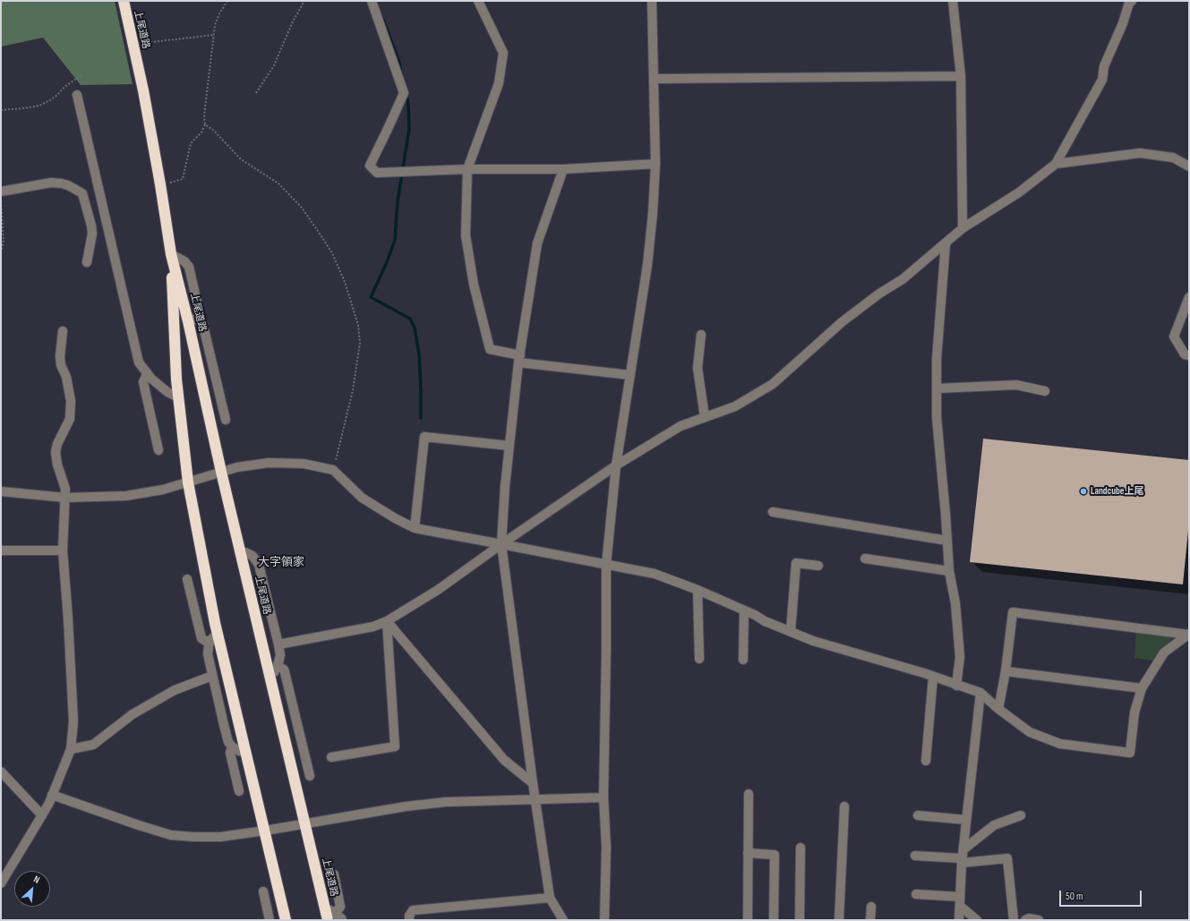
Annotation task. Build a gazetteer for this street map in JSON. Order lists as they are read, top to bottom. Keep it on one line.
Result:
{"streets":{"highway":["上尾道路"]},"districts":["大字領家"],"places":["Landcube上尾"],"scale_bar":"50 m","north":"top right"}
